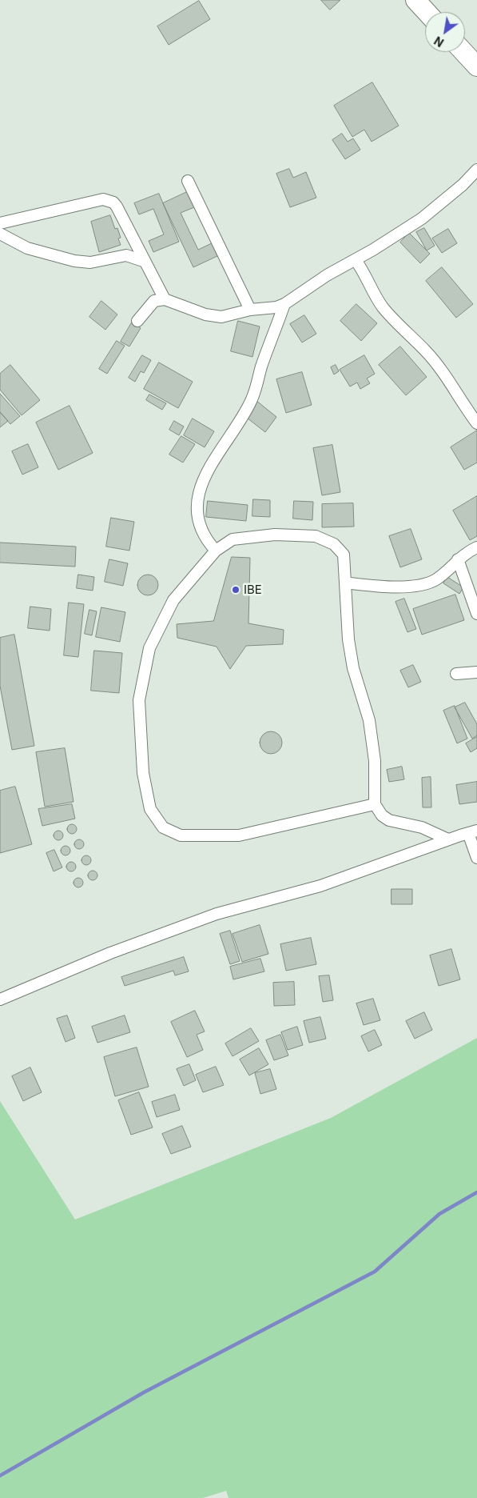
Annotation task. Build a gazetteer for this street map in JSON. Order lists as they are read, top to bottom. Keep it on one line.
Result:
{"places":["IBE"],"north":"bottom left"}
